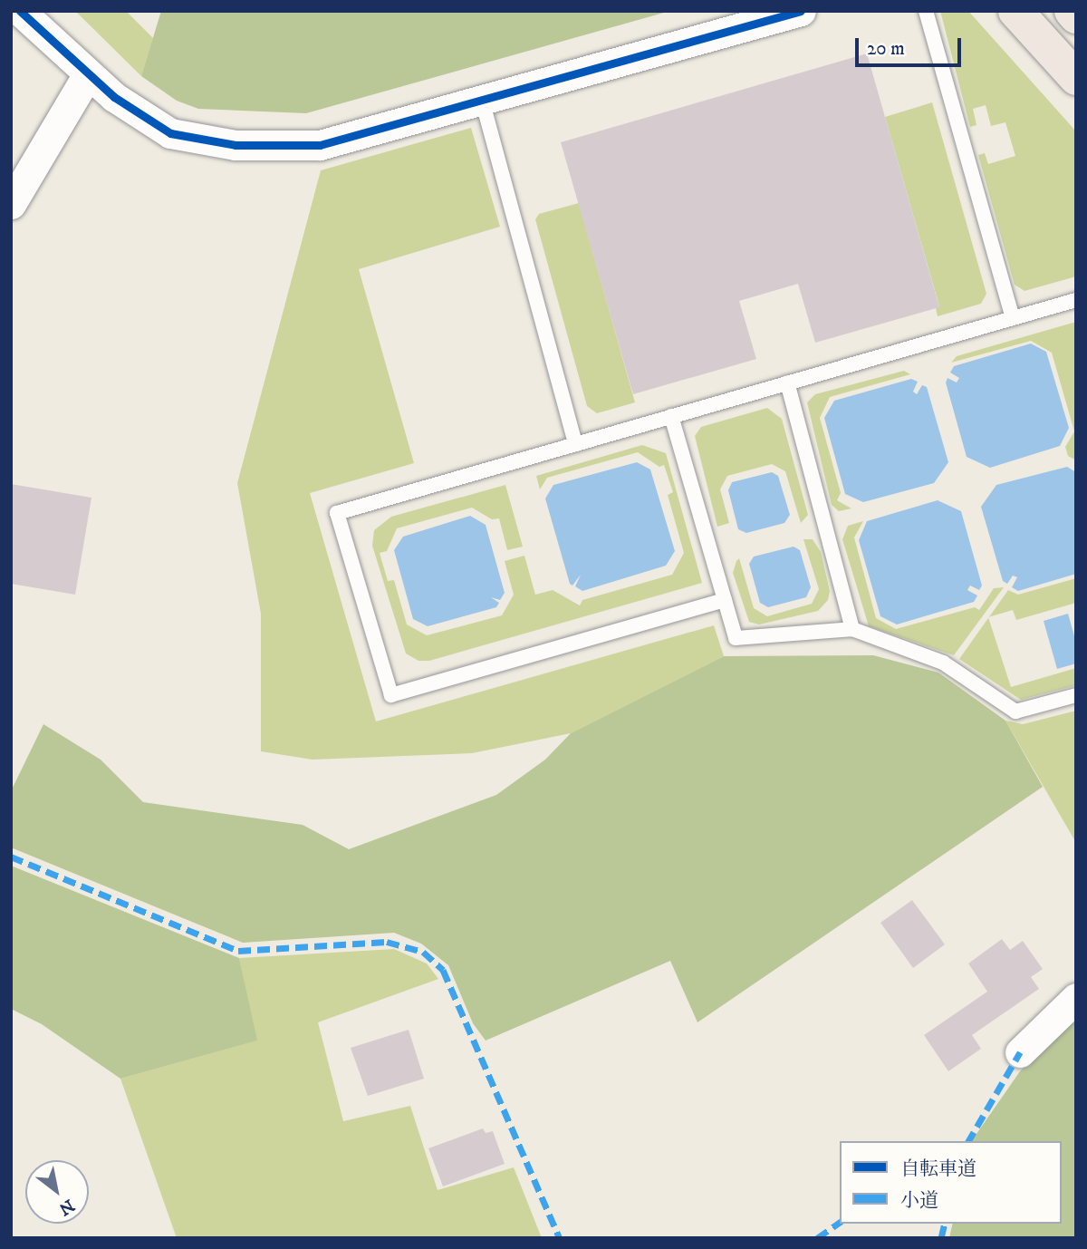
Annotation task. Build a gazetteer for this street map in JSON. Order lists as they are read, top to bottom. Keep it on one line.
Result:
{"legend":["自転車道","小道"],"scale_bar":"20 m","north":"bottom right"}
